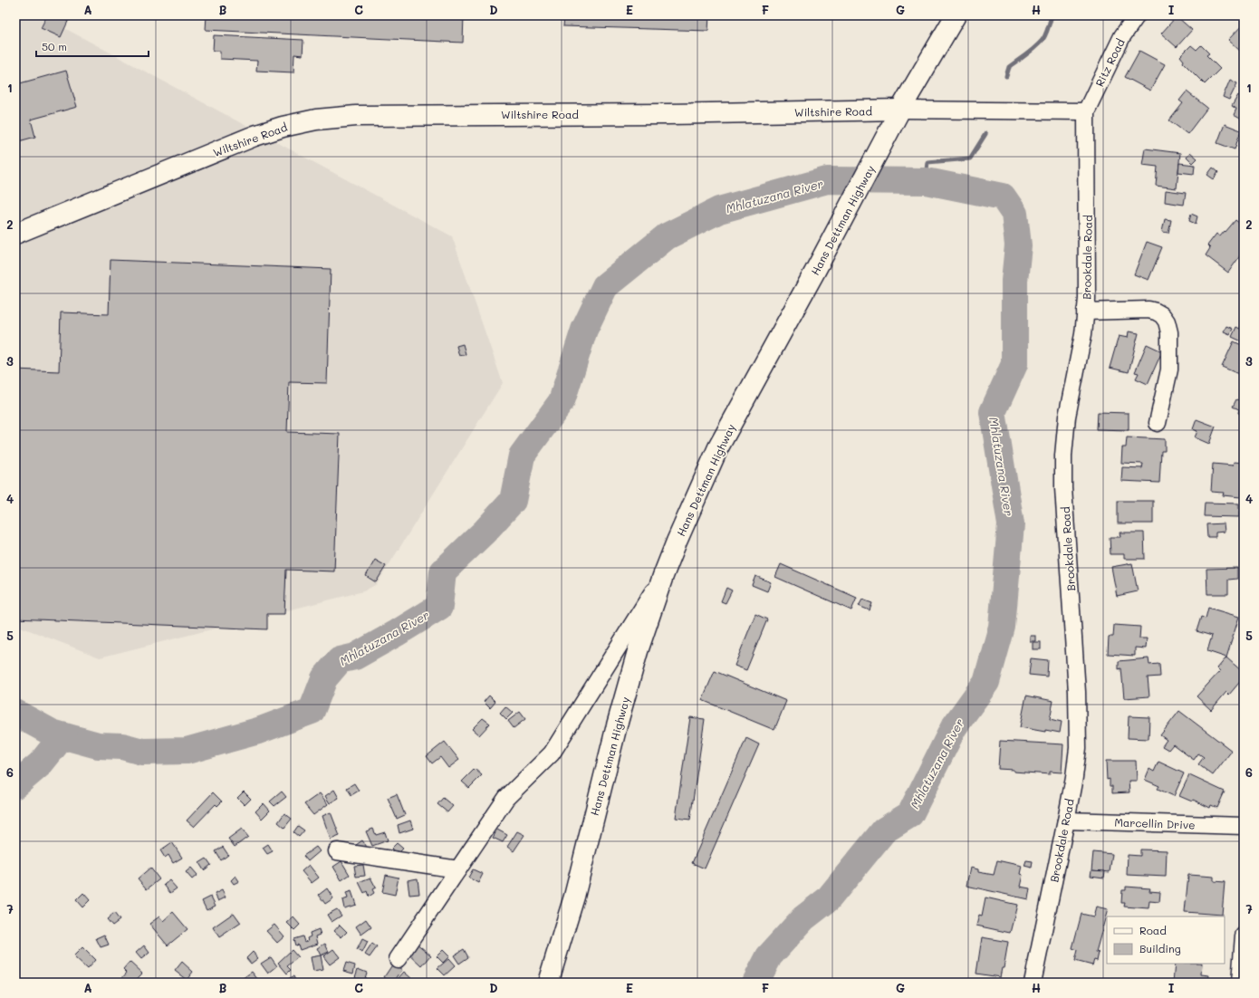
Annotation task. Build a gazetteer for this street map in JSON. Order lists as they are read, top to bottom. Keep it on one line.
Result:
{"streets":{"street":["Ritz Road","Wiltshire Road","Hans Dettman Highway","Brookdale Road","Marcellin Drive"]},"crossings":[["Ritz Road","Wiltshire Road"],["Ritz Road","Brookdale Road"],["Wiltshire Road","Hans Dettman Highway"],["Wiltshire Road","Brookdale Road"],["Brookdale Road","Marcellin Drive"]],"water":["Mhlatuzana River"],"legend":["Road","Building"],"scale_bar":"50 m","grid":{"columns":["A","B","C","D","E","F","G","H","I"],"rows":["1","2","3","4","5","6","7"]}}
